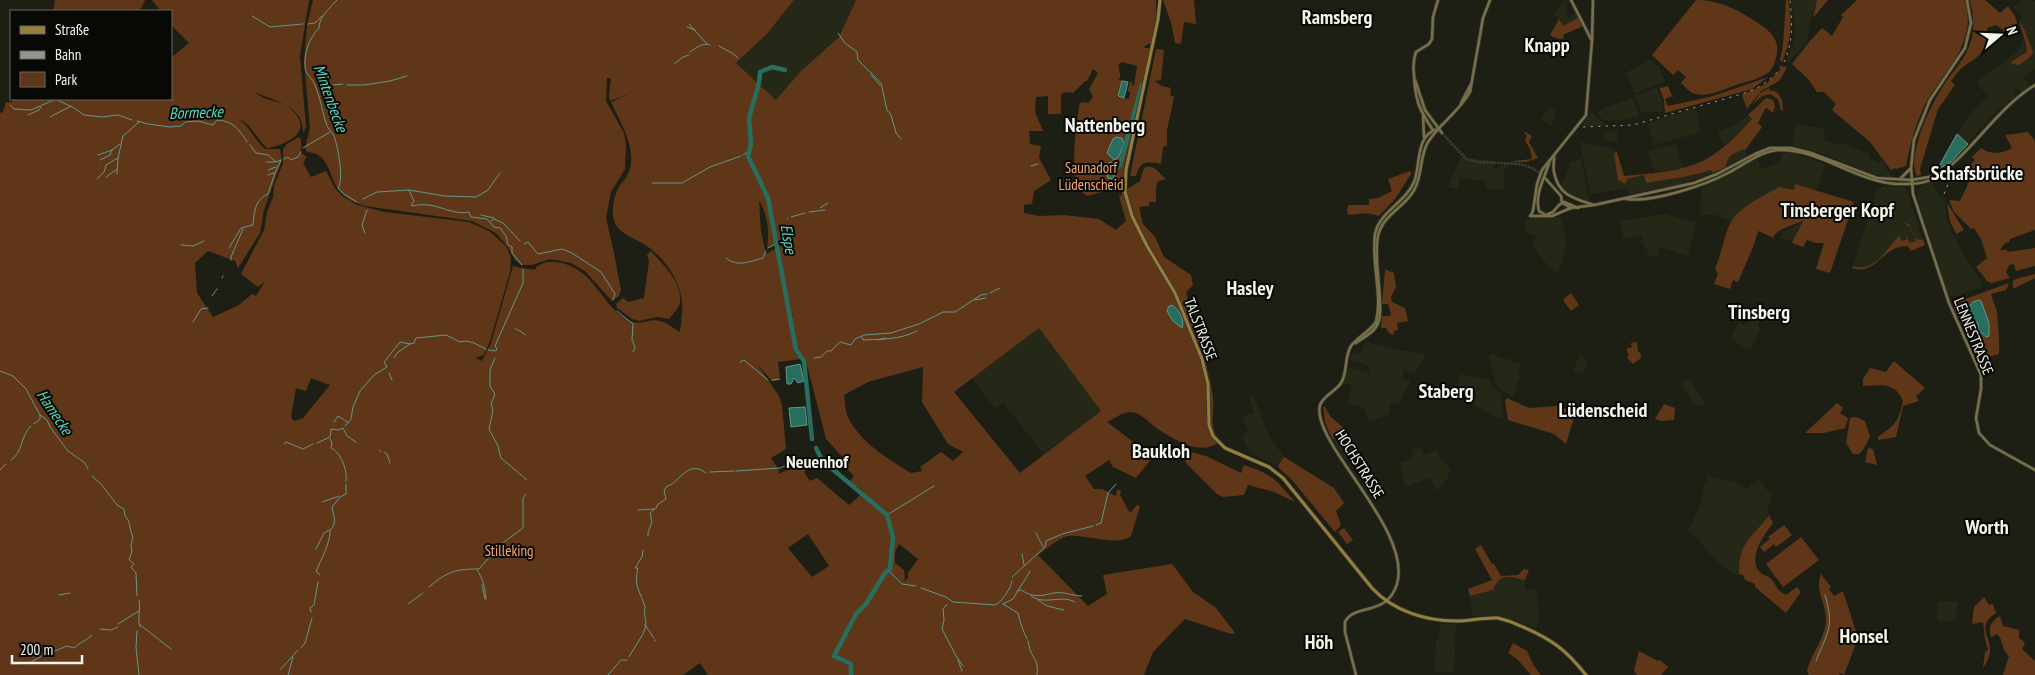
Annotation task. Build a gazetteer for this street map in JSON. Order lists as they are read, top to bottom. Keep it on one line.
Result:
{"streets":{"main road":["TALSTRASSE","LENNESTRASSE","HOCHSTRASSE"]},"crossings":[["TALSTRASSE","HOCHSTRASSE"]],"districts":["Ramsberg","Knapp","Nattenberg","Schafsbrücke","Tinsberger Kopf","Hasley","Tinsberg","Staberg","Lüdenscheid","Baukloh","Neuenhof","Worth","Honsel","Höh"],"water":["Mintenbecke","Bormecke","Elspe","Hamecke"],"parks":["Saunadorf Lüdenscheid","Stilleking"],"legend":["Straße","Bahn","Park"],"scale_bar":"200 m","north":"right"}
